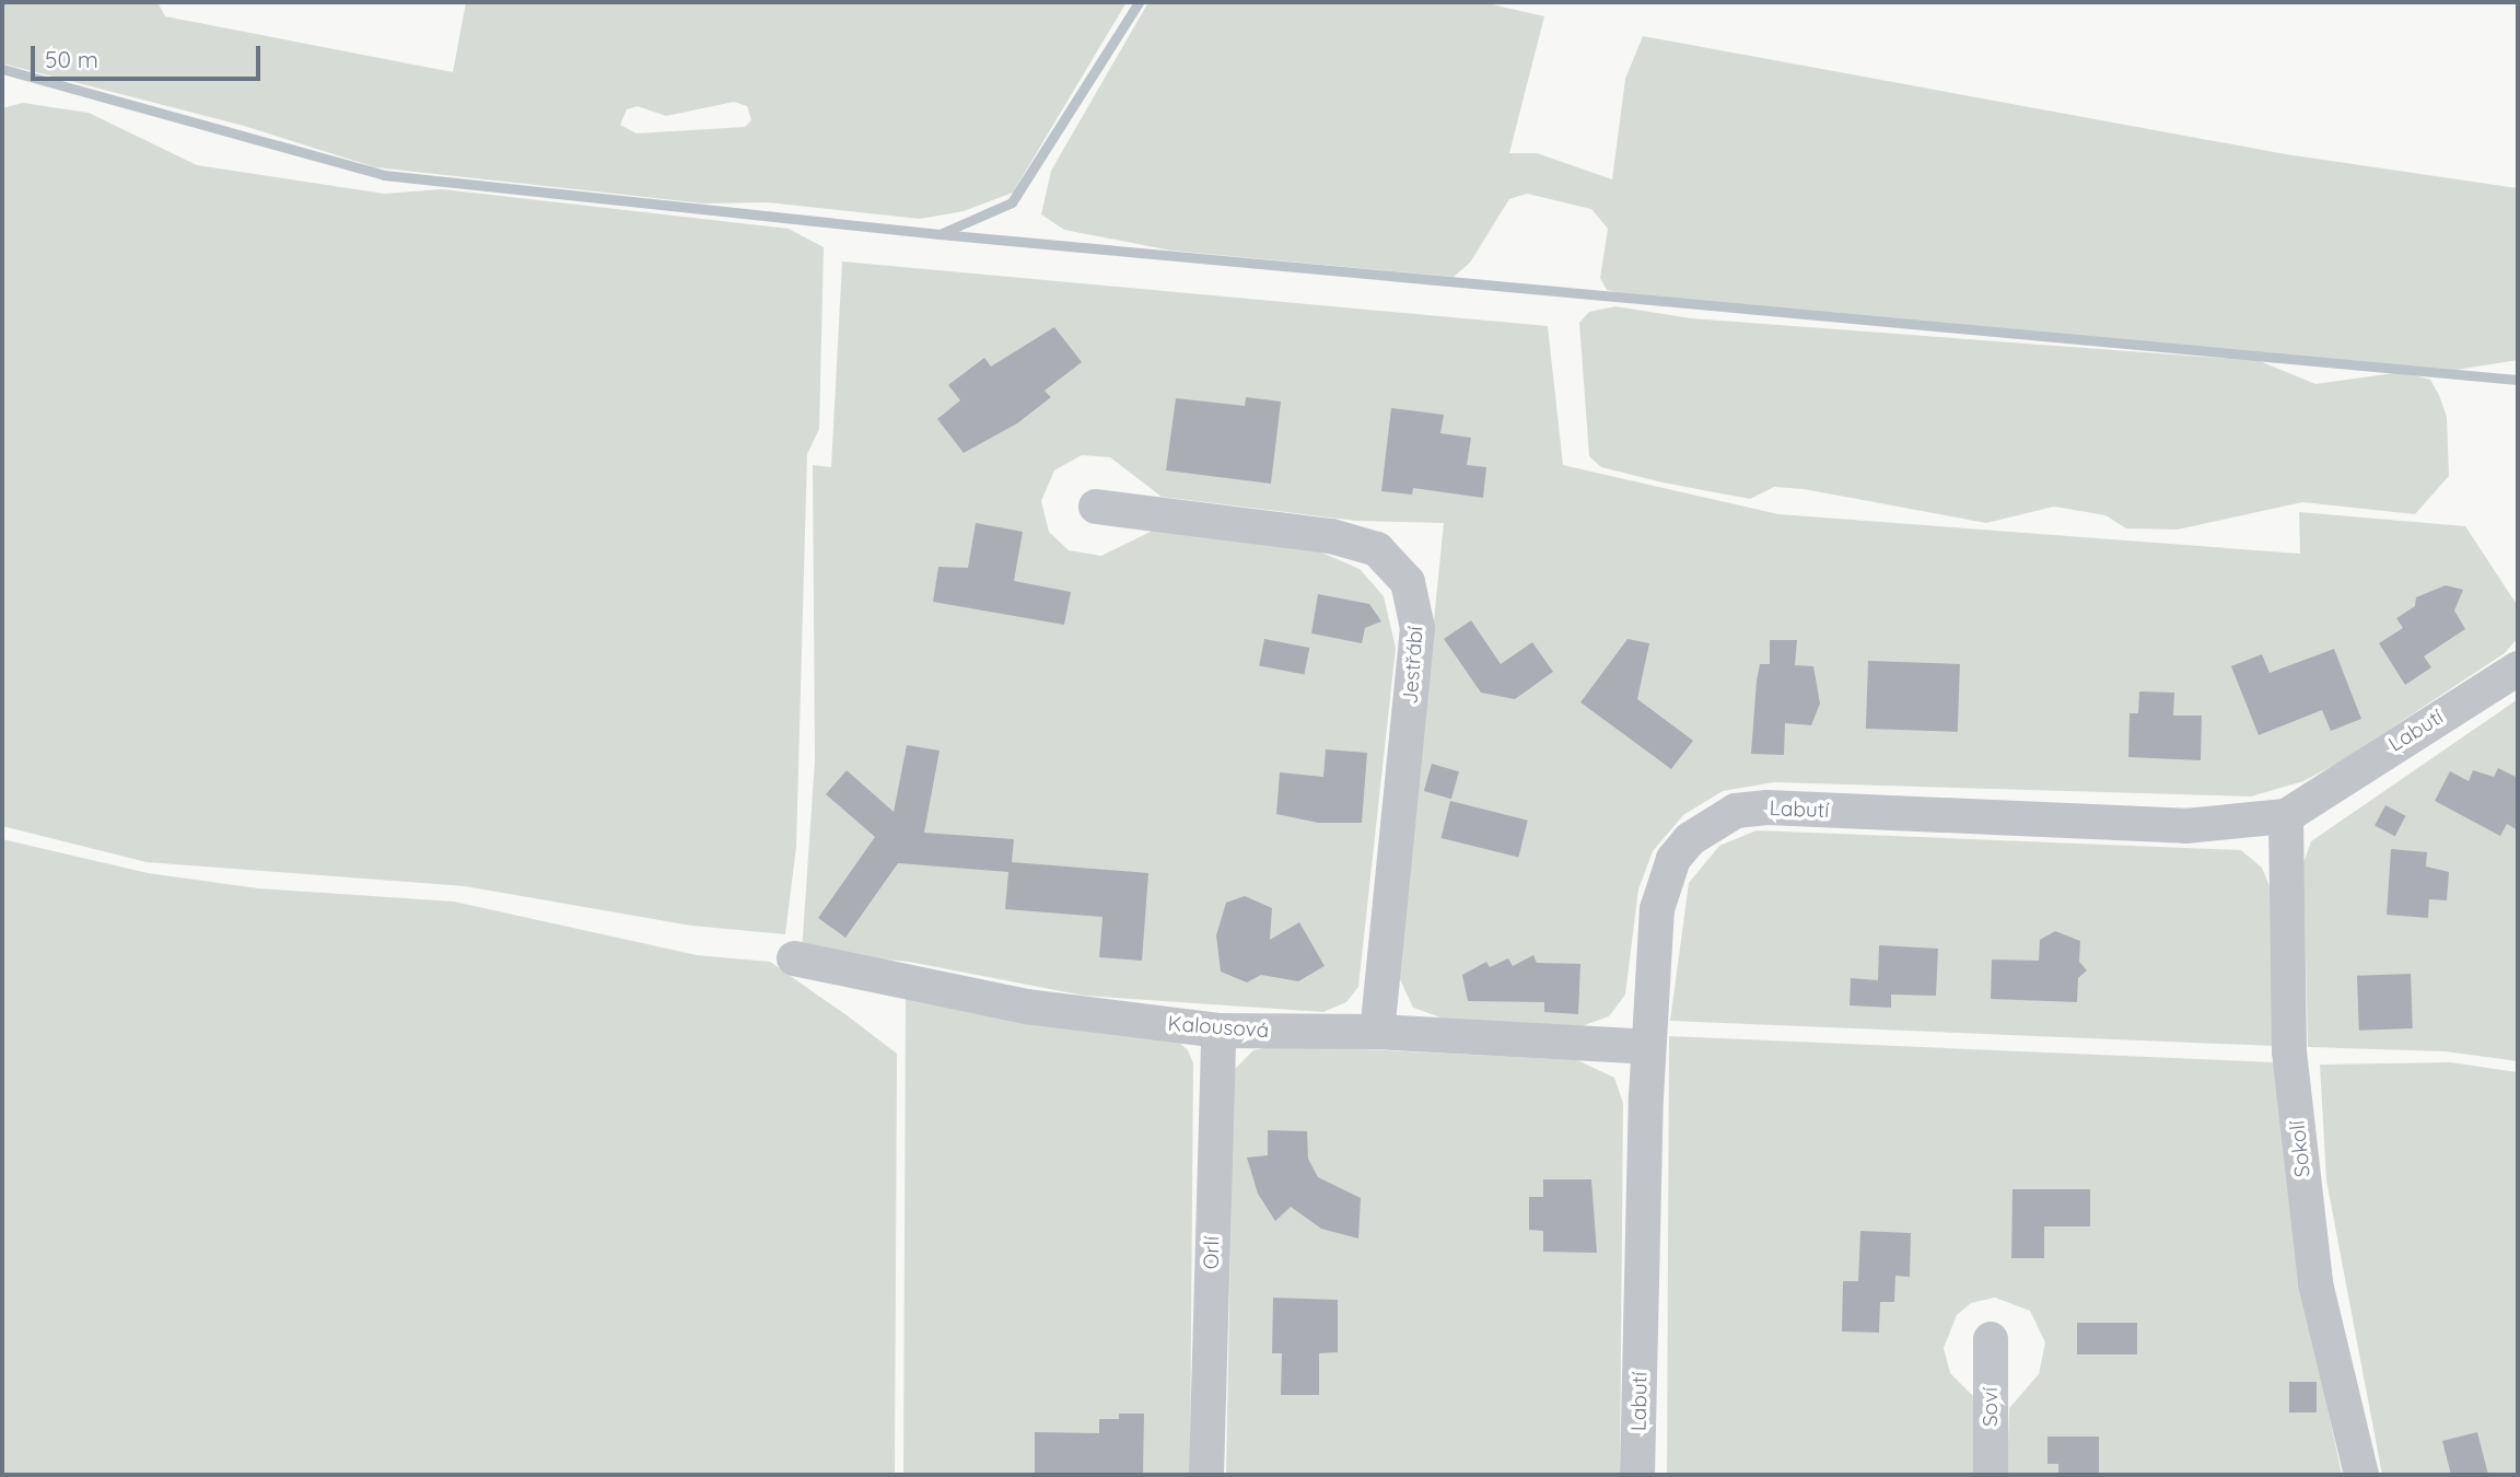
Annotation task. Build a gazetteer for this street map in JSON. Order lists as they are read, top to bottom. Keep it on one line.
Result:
{"streets":{"street":["Jestřábí","Labutí","Kalousová","Sokolí","Orlí","Soví"]},"crossings":[["Jestřábí","Kalousová"],["Labutí","Kalousová"],["Labutí","Sokolí"],["Kalousová","Orlí"]],"scale_bar":"50 m"}
